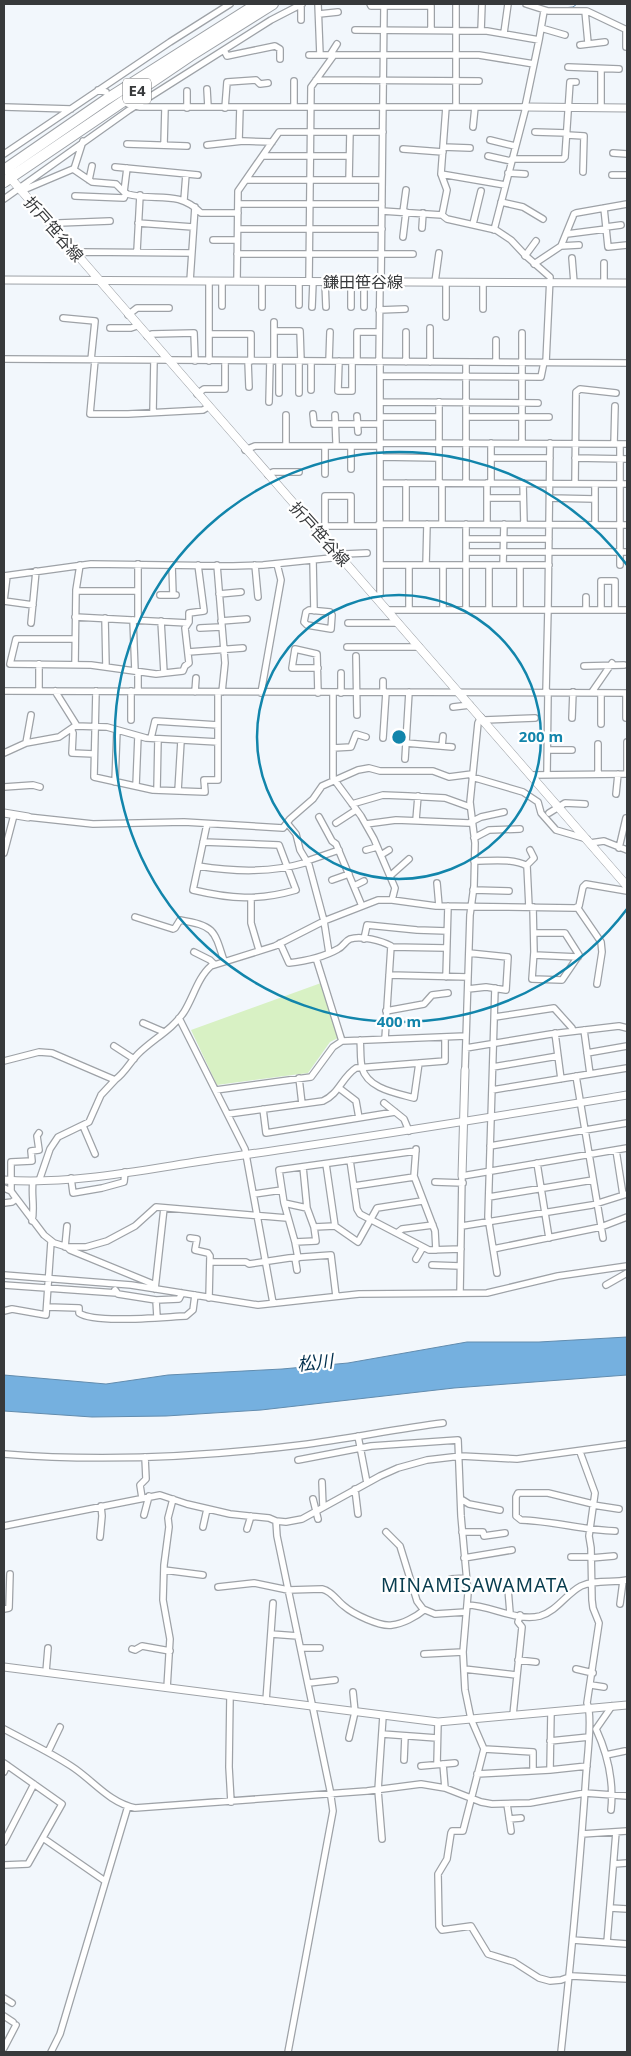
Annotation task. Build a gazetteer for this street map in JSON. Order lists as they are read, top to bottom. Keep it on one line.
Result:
{"streets":{"highway":["E4"],"main road":["折戸笹谷線"],"street":["鎌田笹谷線"]},"crossings":[["E4","折戸笹谷線"],["折戸笹谷線","鎌田笹谷線"]],"districts":["MINAMISAWAMATA"],"water":["松川"],"rings":["200 m","400 m"]}
